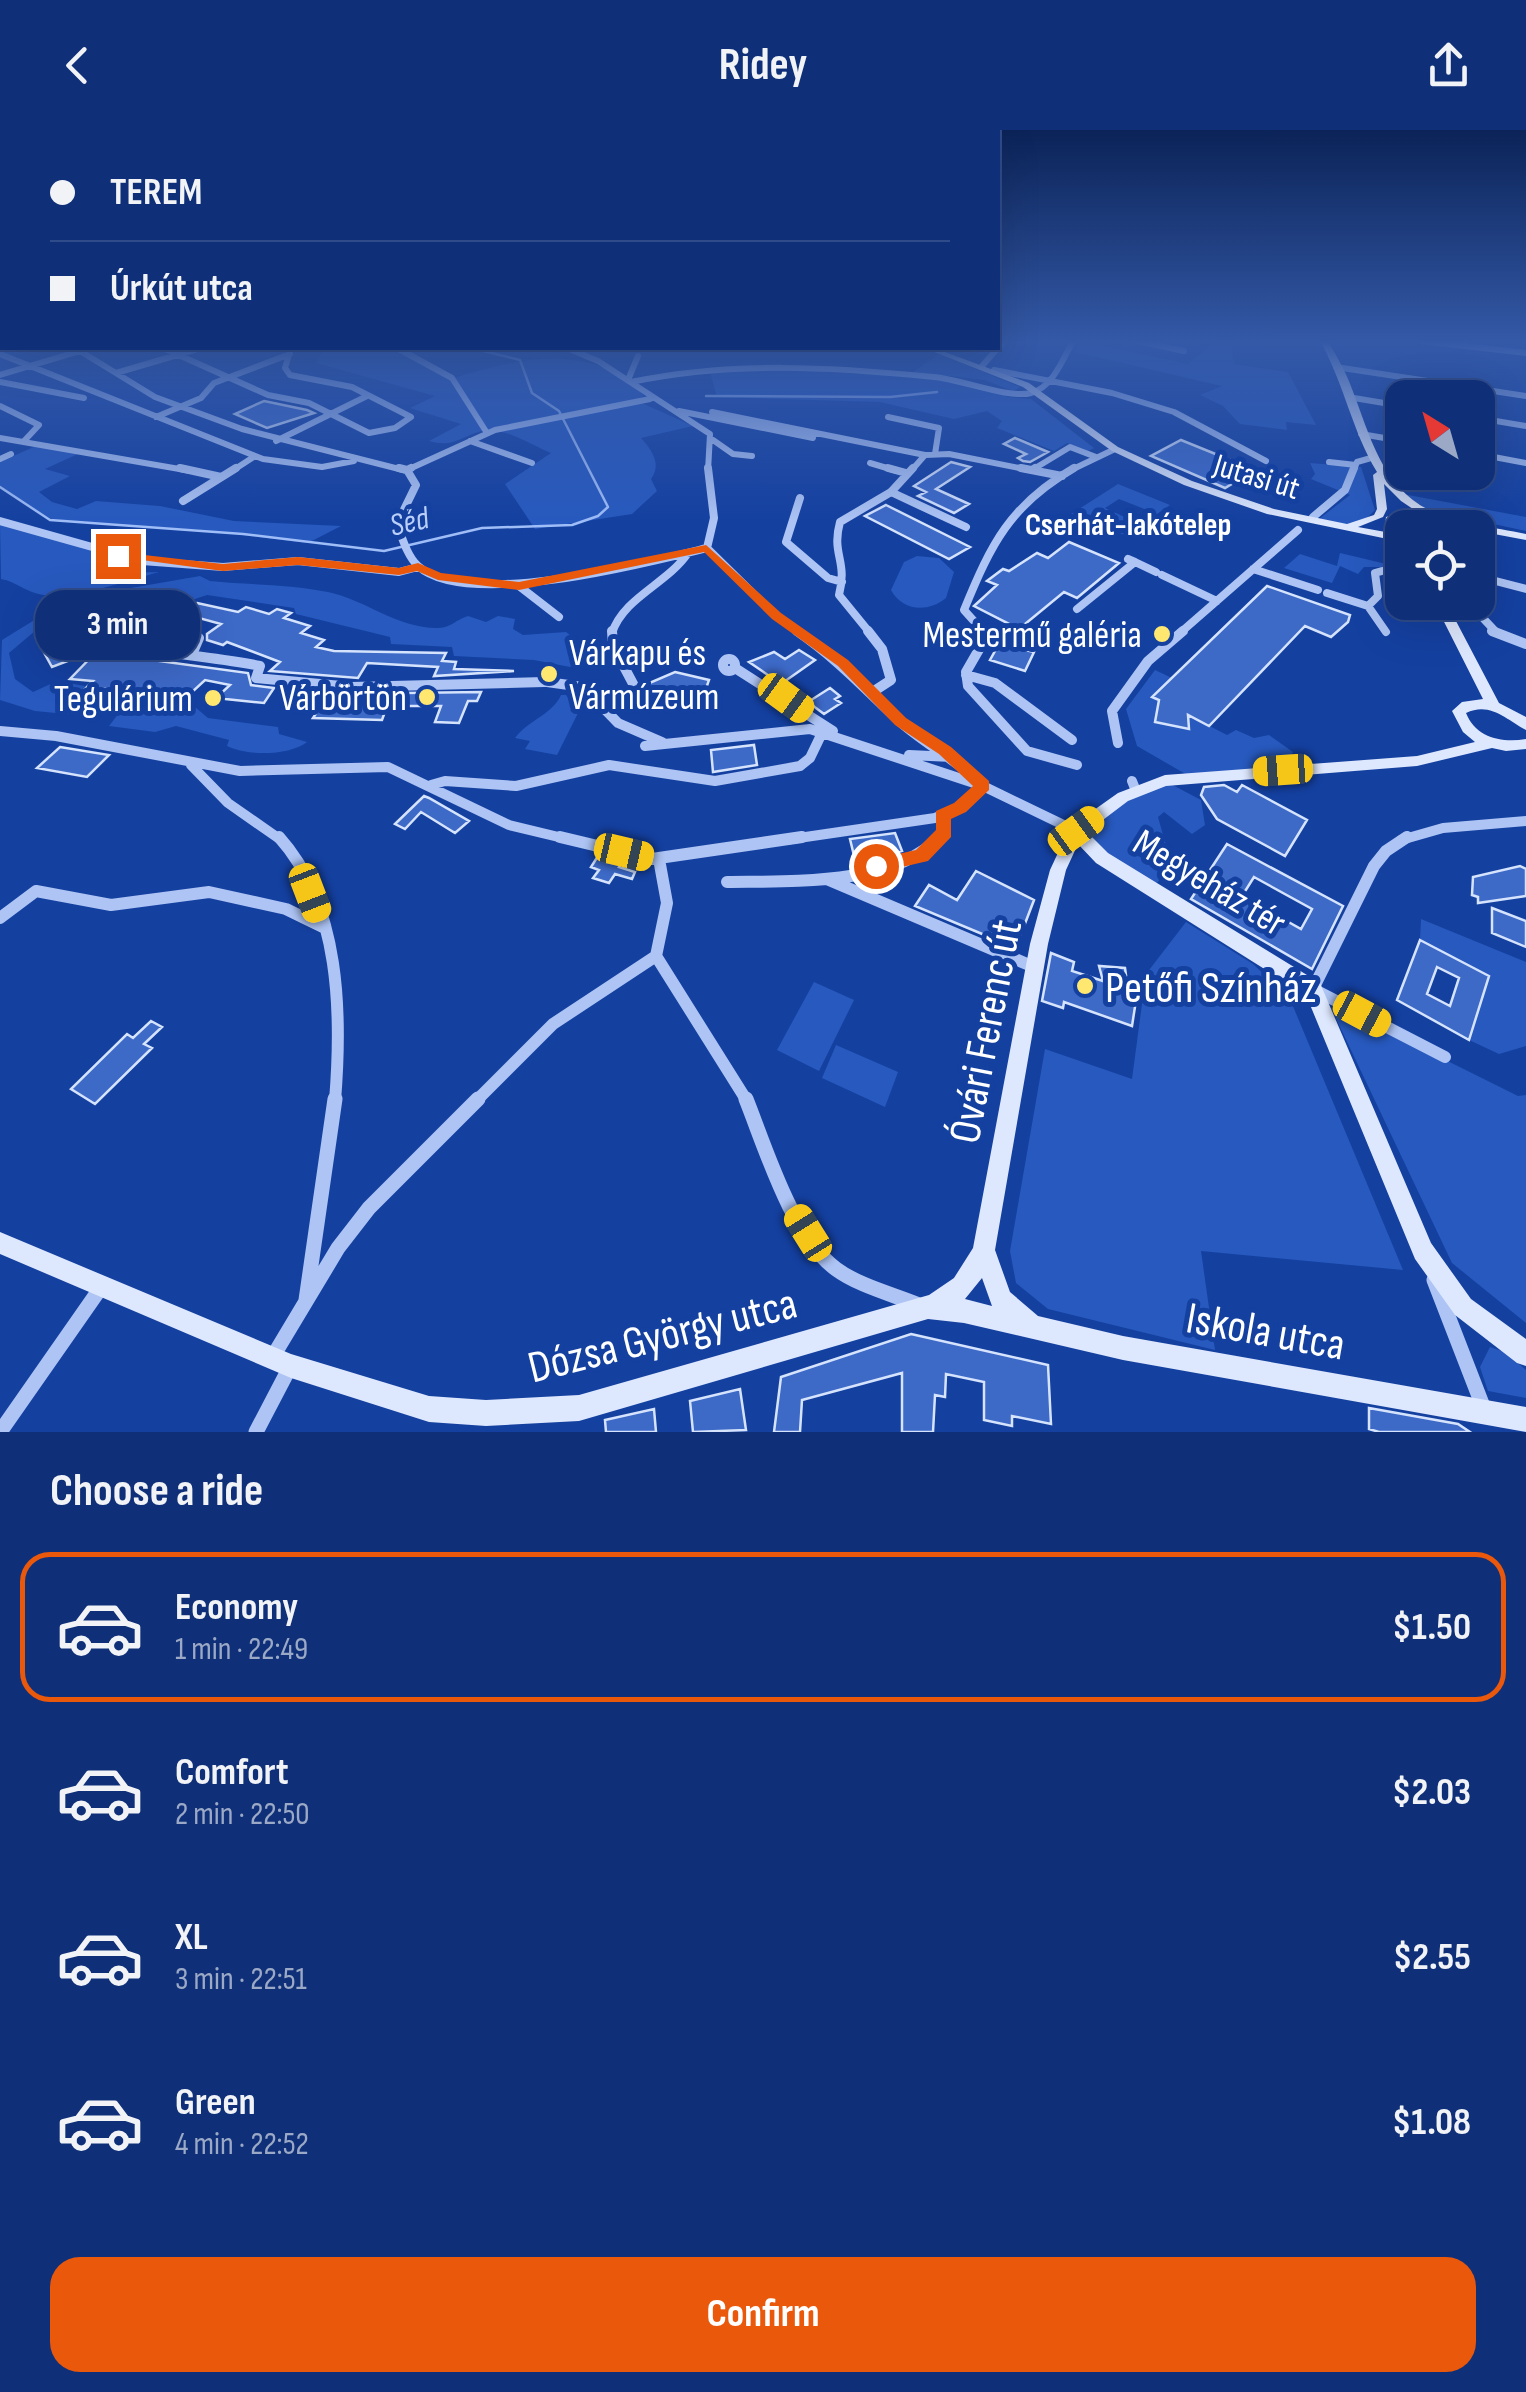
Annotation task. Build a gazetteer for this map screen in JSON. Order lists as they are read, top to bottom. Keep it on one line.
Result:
{"streets":{"main road":["Jutasi út","Megyeház tér","Óvári Ferenc út","Iskola utca","Dózsa György utca"]},"crossings":[["Megyeház tér","Óvári Ferenc út"],["Óvári Ferenc út","Dózsa György utca"],["Iskola utca","Dózsa György utca"]],"districts":["Cserhát-lakótelep"],"water":["Séd"],"places":["Mestermű galéria","Várkapu és Vármúzeum","Várbörtön","Tegulárium","Petőfi Színház"],"north":"top left","page":{"header":"Ridey","banner":["TEREM","Úrkút utca"],"bubble":"3 min","heading":"Choose a ride","list":[{"name":"Economy","note":"1 min · 22:49","value":"$1.50"},{"name":"Comfort","note":"2 min · 22:50","value":"$2.03"},{"name":"XL","note":"3 min · 22:51","value":"$2.55"},{"name":"Green","note":"4 min · 22:52","value":"$1.08"}],"buttons":"Confirm"}}
